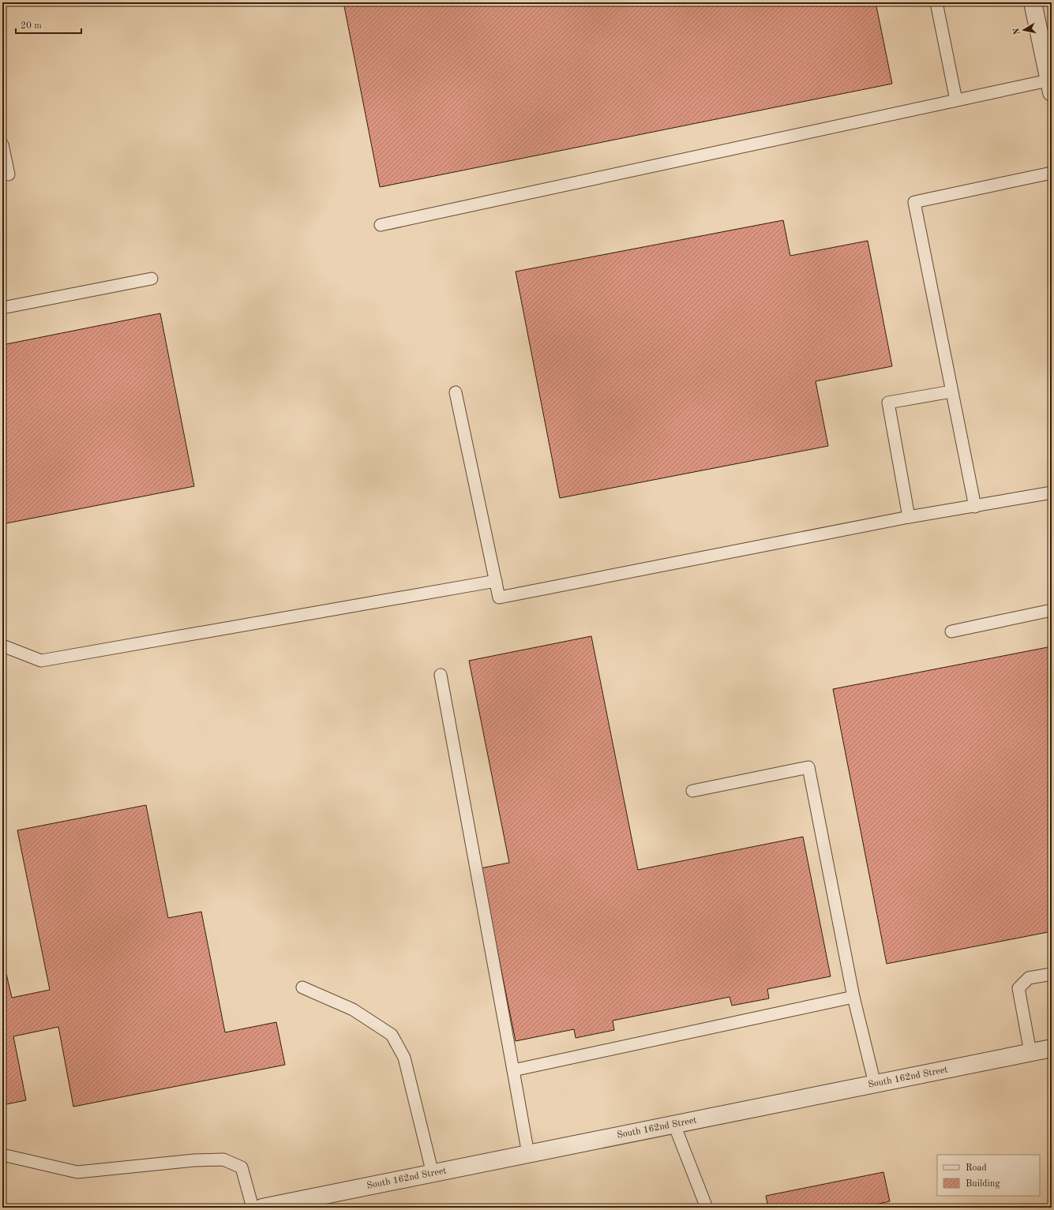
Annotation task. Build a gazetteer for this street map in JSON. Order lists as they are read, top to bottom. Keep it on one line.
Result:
{"streets":{"street":["South 162nd Street"]},"legend":["Road","Building"],"scale_bar":"20 m","north":"left"}
